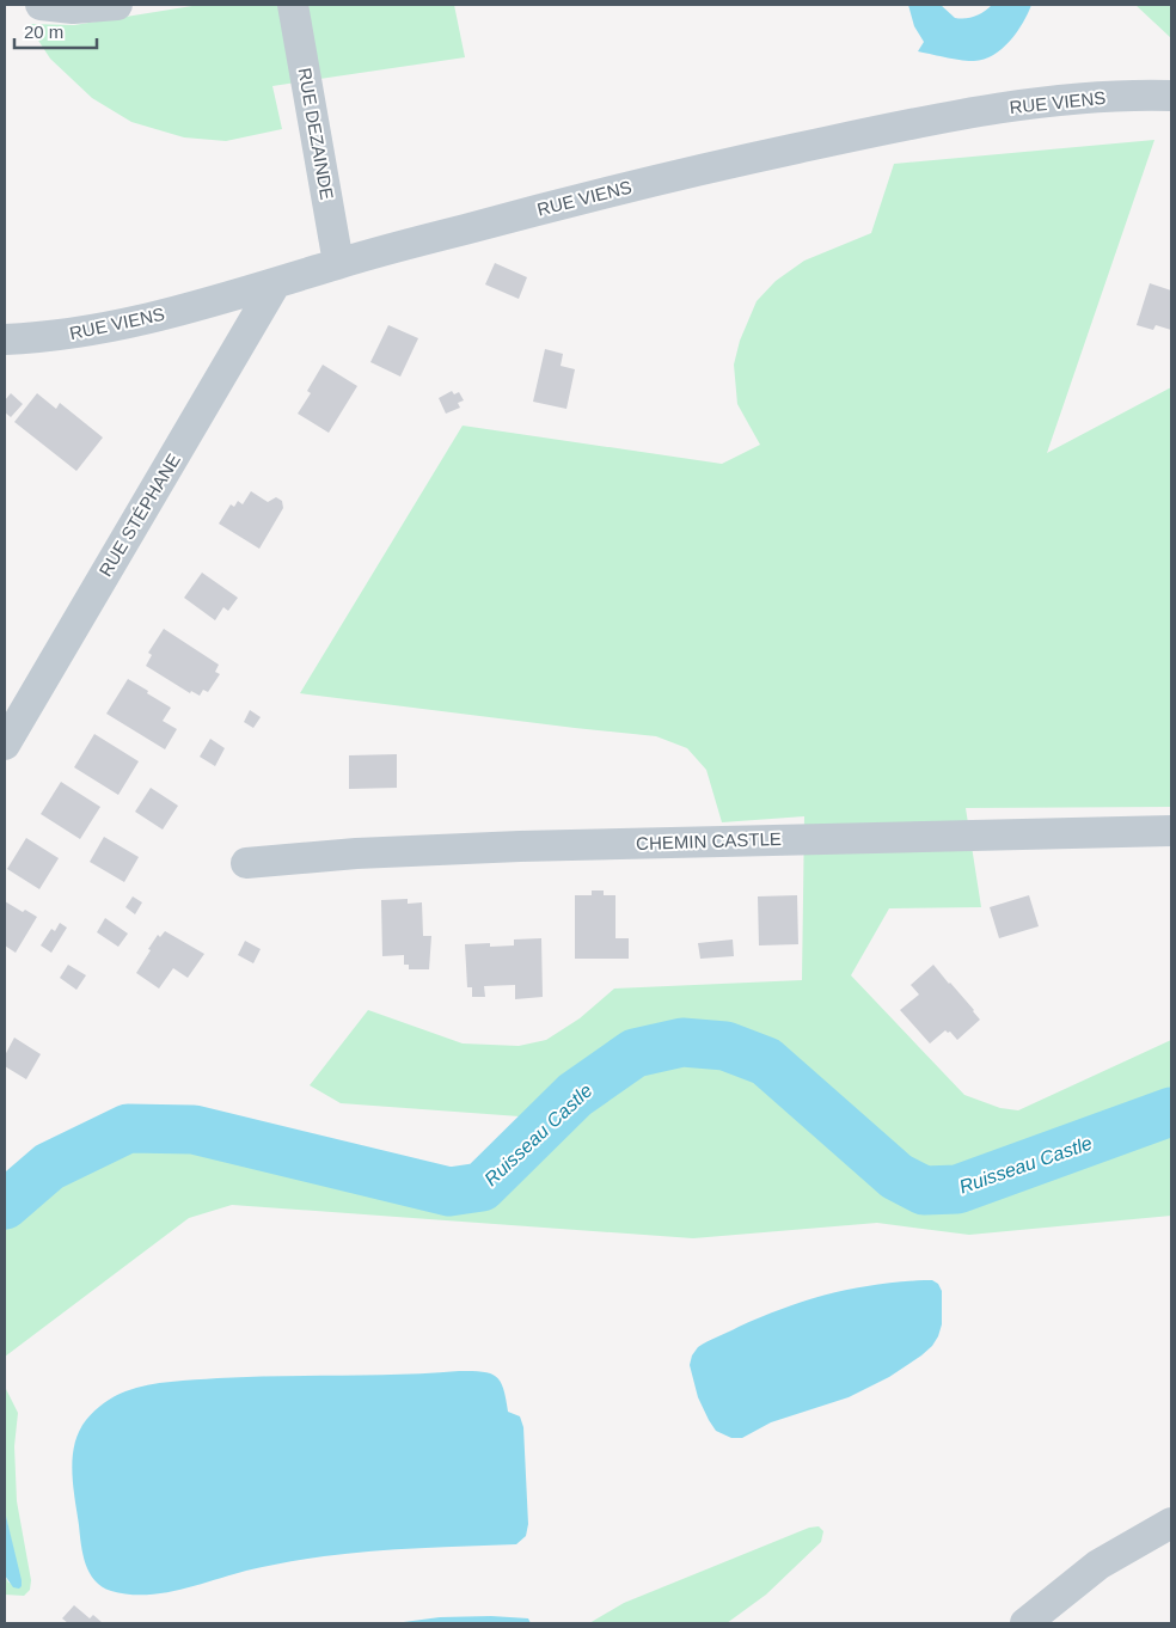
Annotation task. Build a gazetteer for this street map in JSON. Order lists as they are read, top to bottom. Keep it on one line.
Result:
{"streets":{"street":["RUE VIENS","RUE DEZAINDE","RUE STÉPHANE","CHEMIN CASTLE"]},"crossings":[["RUE VIENS","RUE DEZAINDE"],["RUE VIENS","RUE STÉPHANE"]],"water":["Ruisseau Castle"],"scale_bar":"20 m"}
